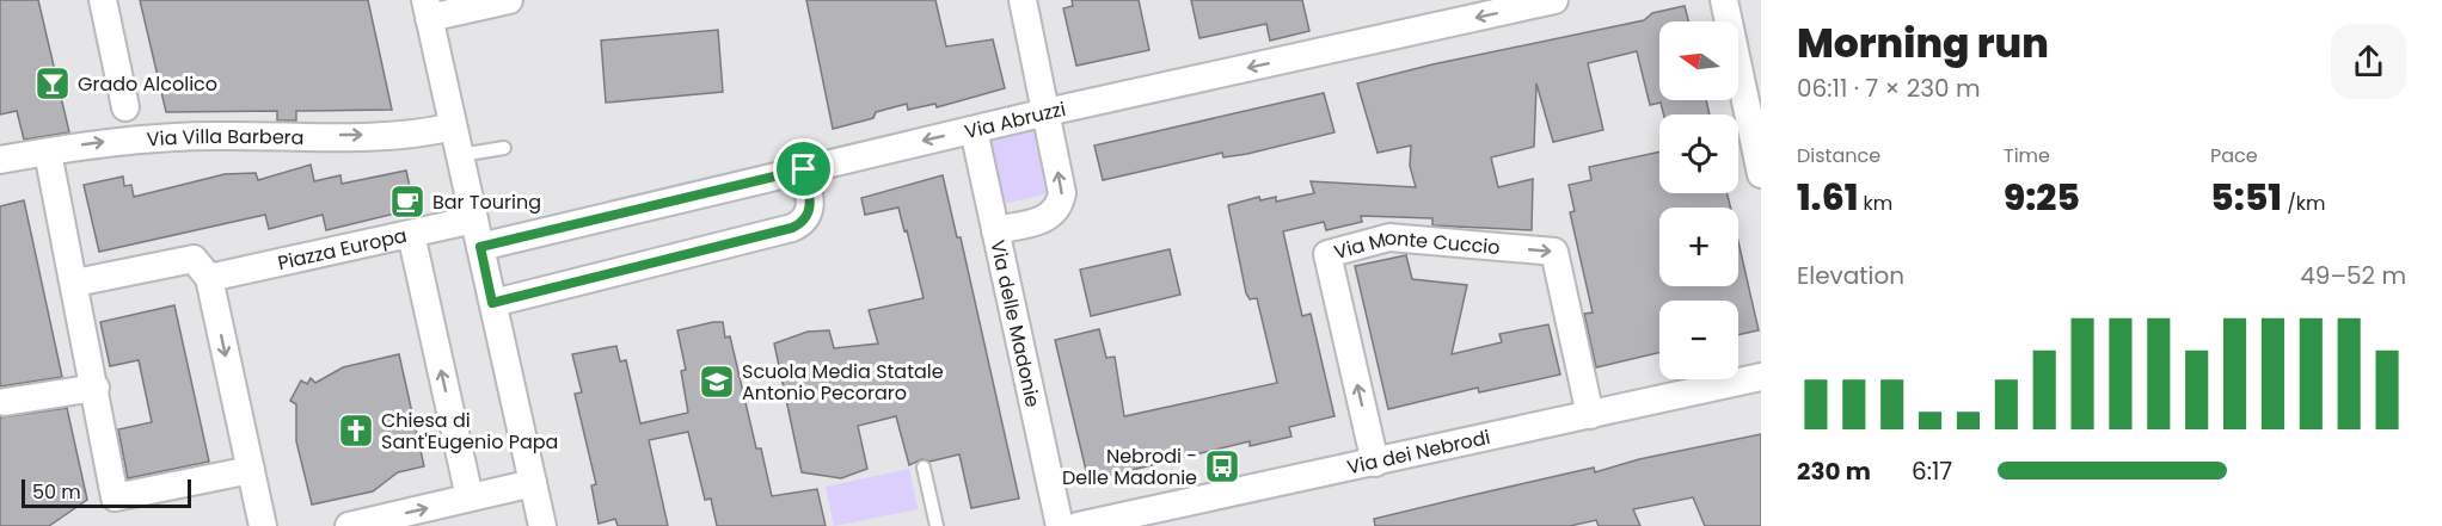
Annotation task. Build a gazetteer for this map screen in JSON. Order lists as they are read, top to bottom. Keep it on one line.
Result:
{"streets":{"street":["Via Abruzzi","Via Villa Barbera","Piazza Europa","Via Monte Cuccio","Via delle Madonie","Via dei Nebrodi"]},"crossings":[["Via Abruzzi","Via delle Madonie"],["Via Monte Cuccio","Via dei Nebrodi"]],"one_way":["Via Abruzzi"],"places":{"bar":["Grado Alcolico"],"cafe":["Bar Touring"],"school or university":["Scuola Media Statale Antonio Pecoraro"],"church":["Chiesa di Sant'Eugenio Papa"],"bus stop":["Nebrodi - Delle Madonie"]},"scale_bar":"50 m","north":"left","page":{"heading":["Morning run","06:11 · 7 × 230 m"],"map_buttons":["+","−"],"stats":[["Distance","1.61 km"],["Time","9:25"],["Pace","5:51 /km"]],"chart":["Elevation","49–52 m"],"list":[{"name":"230 m","note":"6:17"}],"scale":"50 m"}}
